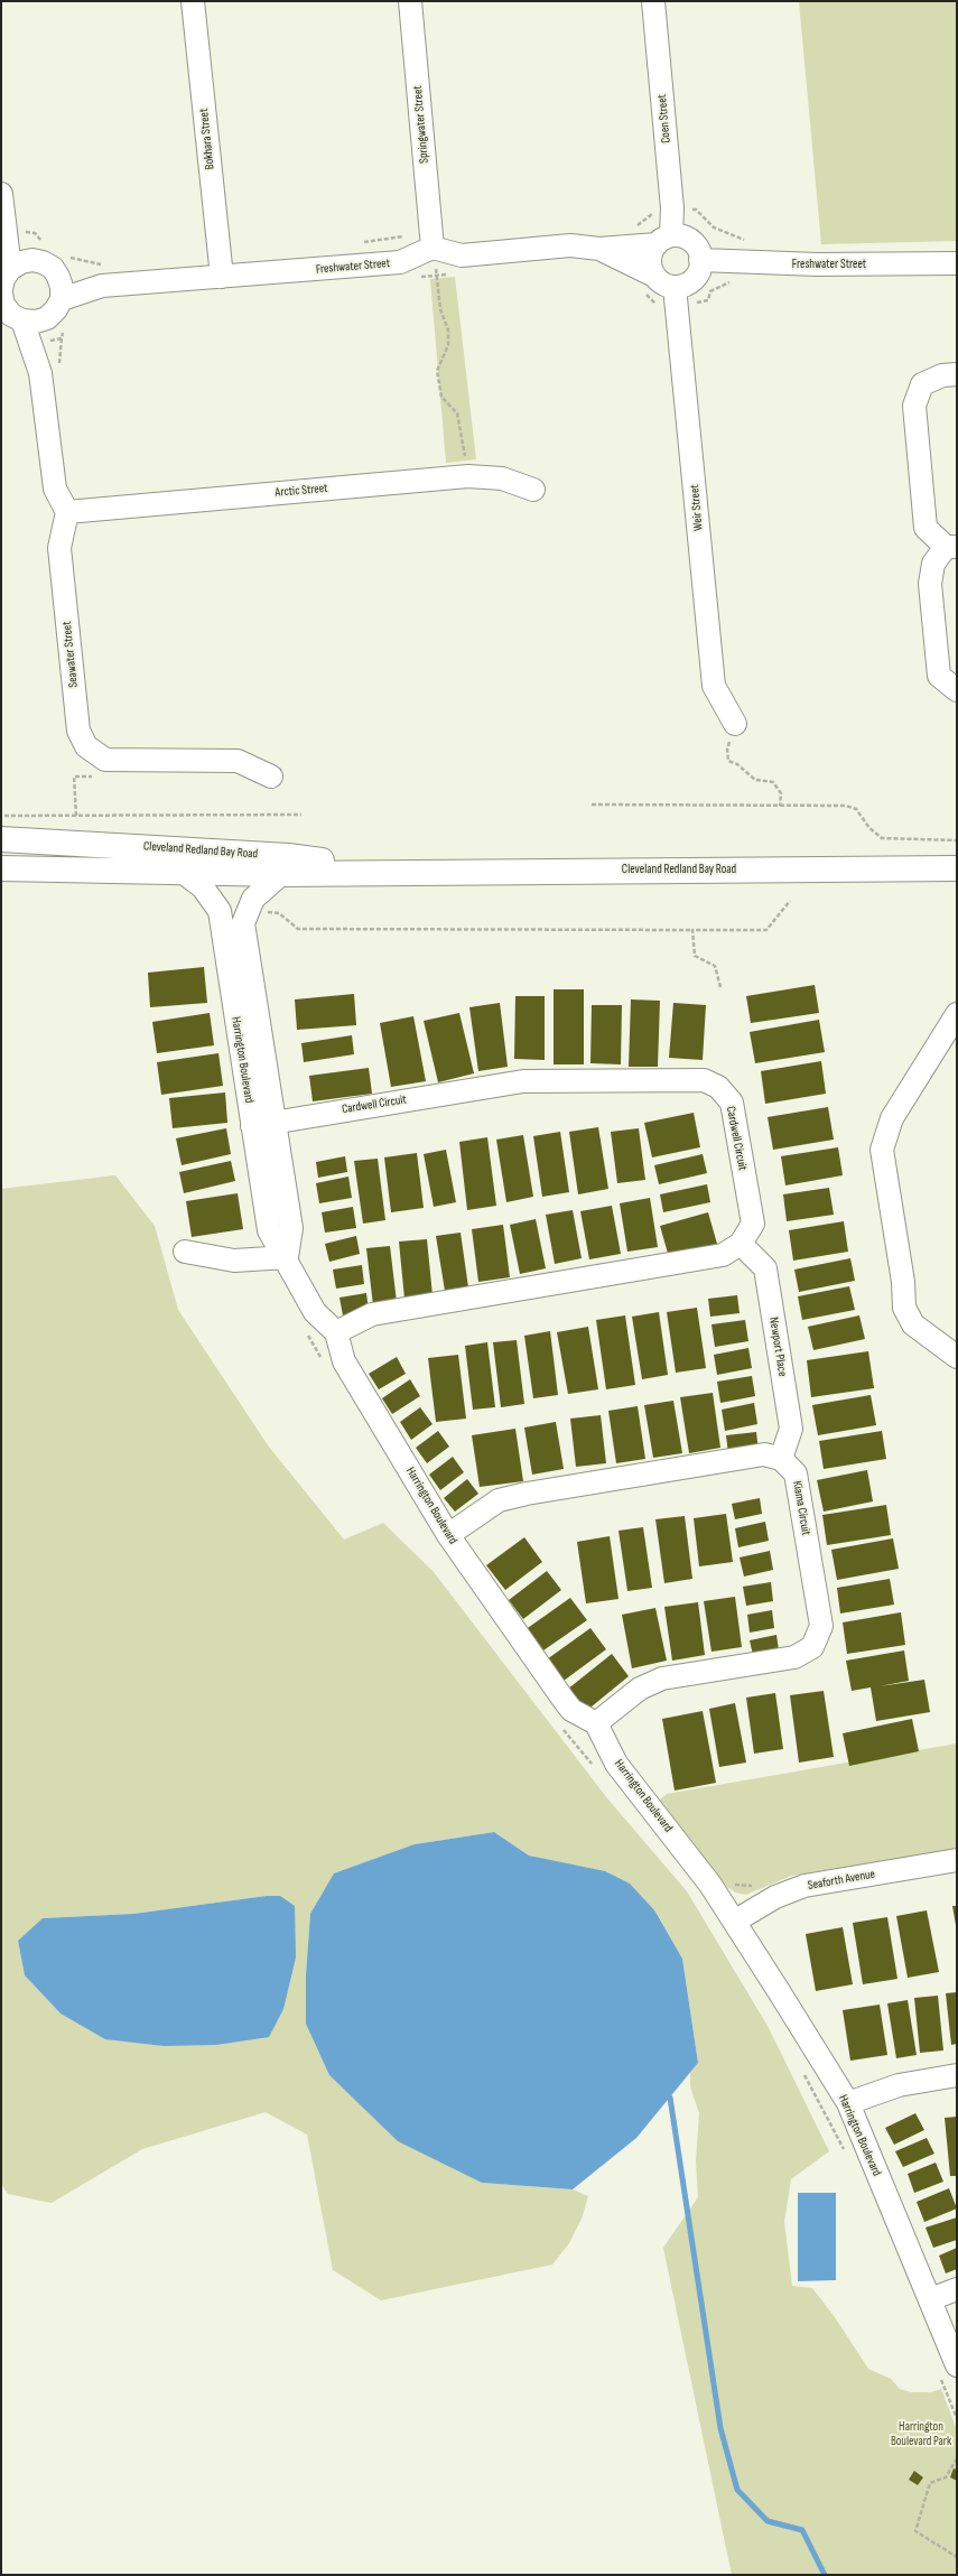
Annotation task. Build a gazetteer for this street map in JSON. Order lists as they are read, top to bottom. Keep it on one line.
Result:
{"streets":{"highway":["Cleveland Redland Bay Road"],"street":["Coen Street","Springwater Street","Bokhara Street","Freshwater Street","Arctic Street","Weir Street","Seawater Street","Harrington Boulevard","Cardwell Circuit","Newport Place","Kiama Circuit","Seaforth Avenue"]},"crossings":[["Springwater Street","Freshwater Street"],["Bokhara Street","Freshwater Street"],["Arctic Street","Seawater Street"],["Cleveland Redland Bay Road","Harrington Boulevard"],["Harrington Boulevard","Cardwell Circuit"],["Harrington Boulevard","Kiama Circuit"],["Harrington Boulevard","Seaforth Avenue"],["Cardwell Circuit","Newport Place"],["Newport Place","Kiama Circuit"]],"parks":["Harrington Boulevard Park"]}
